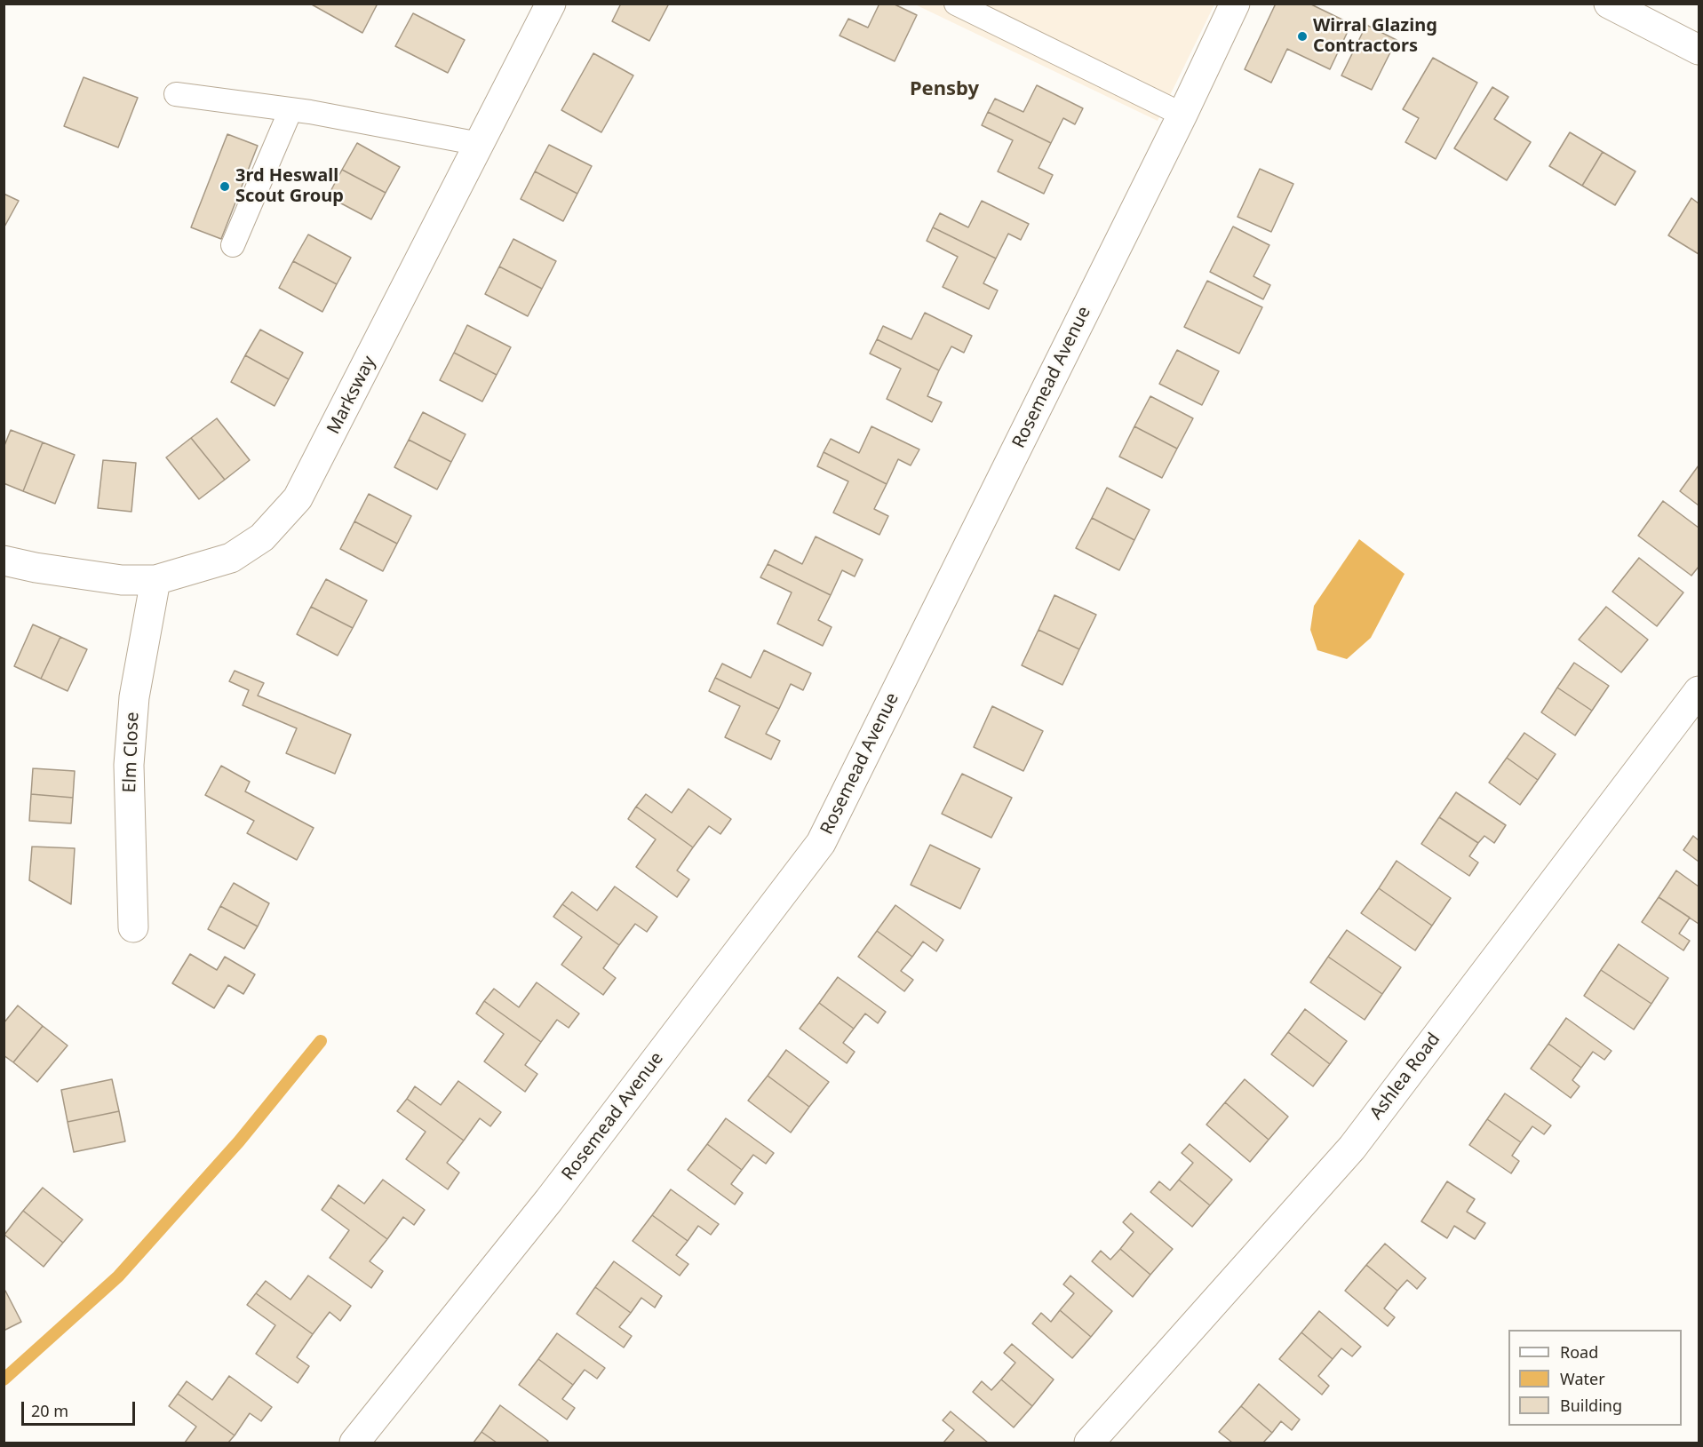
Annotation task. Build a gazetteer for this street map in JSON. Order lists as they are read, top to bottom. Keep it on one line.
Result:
{"streets":{"street":["Rosemead Avenue","Marksway","Elm Close","Ashlea Road"]},"crossings":[["Marksway","Elm Close"]],"districts":["Pensby"],"places":["Wirral Glazing Contractors","3rd Heswall Scout Group"],"legend":["Road","Water","Building"],"scale_bar":"20 m"}
